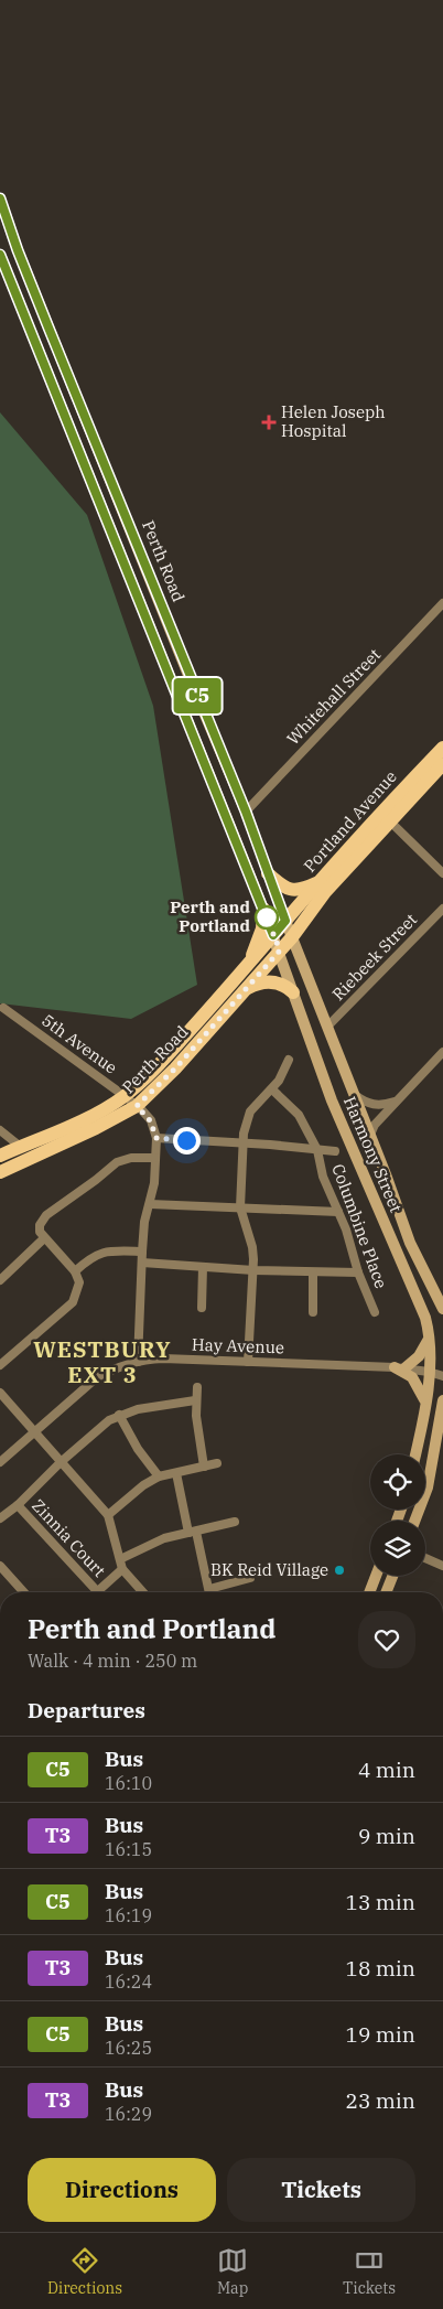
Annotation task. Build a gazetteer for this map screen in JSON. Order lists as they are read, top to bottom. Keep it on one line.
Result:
{"streets":{"main road":["Perth Road","Portland Avenue","Harmony Street"],"street":["Whitehall Street","Riebeek Street","5th Avenue","Columbine Place","Hay Avenue","Zinnia Court"]},"crossings":[["Perth Road","Whitehall Street"],["Perth Road","Portland Avenue"],["Perth Road","5th Avenue"],["Perth Road","Harmony Street"],["Portland Avenue","Harmony Street"],["Riebeek Street","Harmony Street"],["Harmony Street","Hay Avenue"]],"districts":["WESTBURY EXT 3"],"places":{"health":["Helen Joseph Hospital"],"other":["Perth and Portland","BK Reid Village"]},"lines":["bus line C5"],"page":{"on_map":"C5","heading":[["Perth and Portland","Walk · 4 min · 250 m"],"Departures"],"list":[{"mark":"C5","name":"Bus","note":"16:10","value":"4 min"},{"mark":"T3","name":"Bus","note":"16:15","value":"9 min"},{"mark":"C5","name":"Bus","note":"16:19","value":"13 min"},{"mark":"T3","name":"Bus","note":"16:24","value":"18 min"},{"mark":"C5","name":"Bus","note":"16:25","value":"19 min"},{"mark":"T3","name":"Bus","note":"16:29","value":"23 min"}],"buttons":["Directions","Tickets"],"tabs":["Directions","Map","Tickets"]}}
